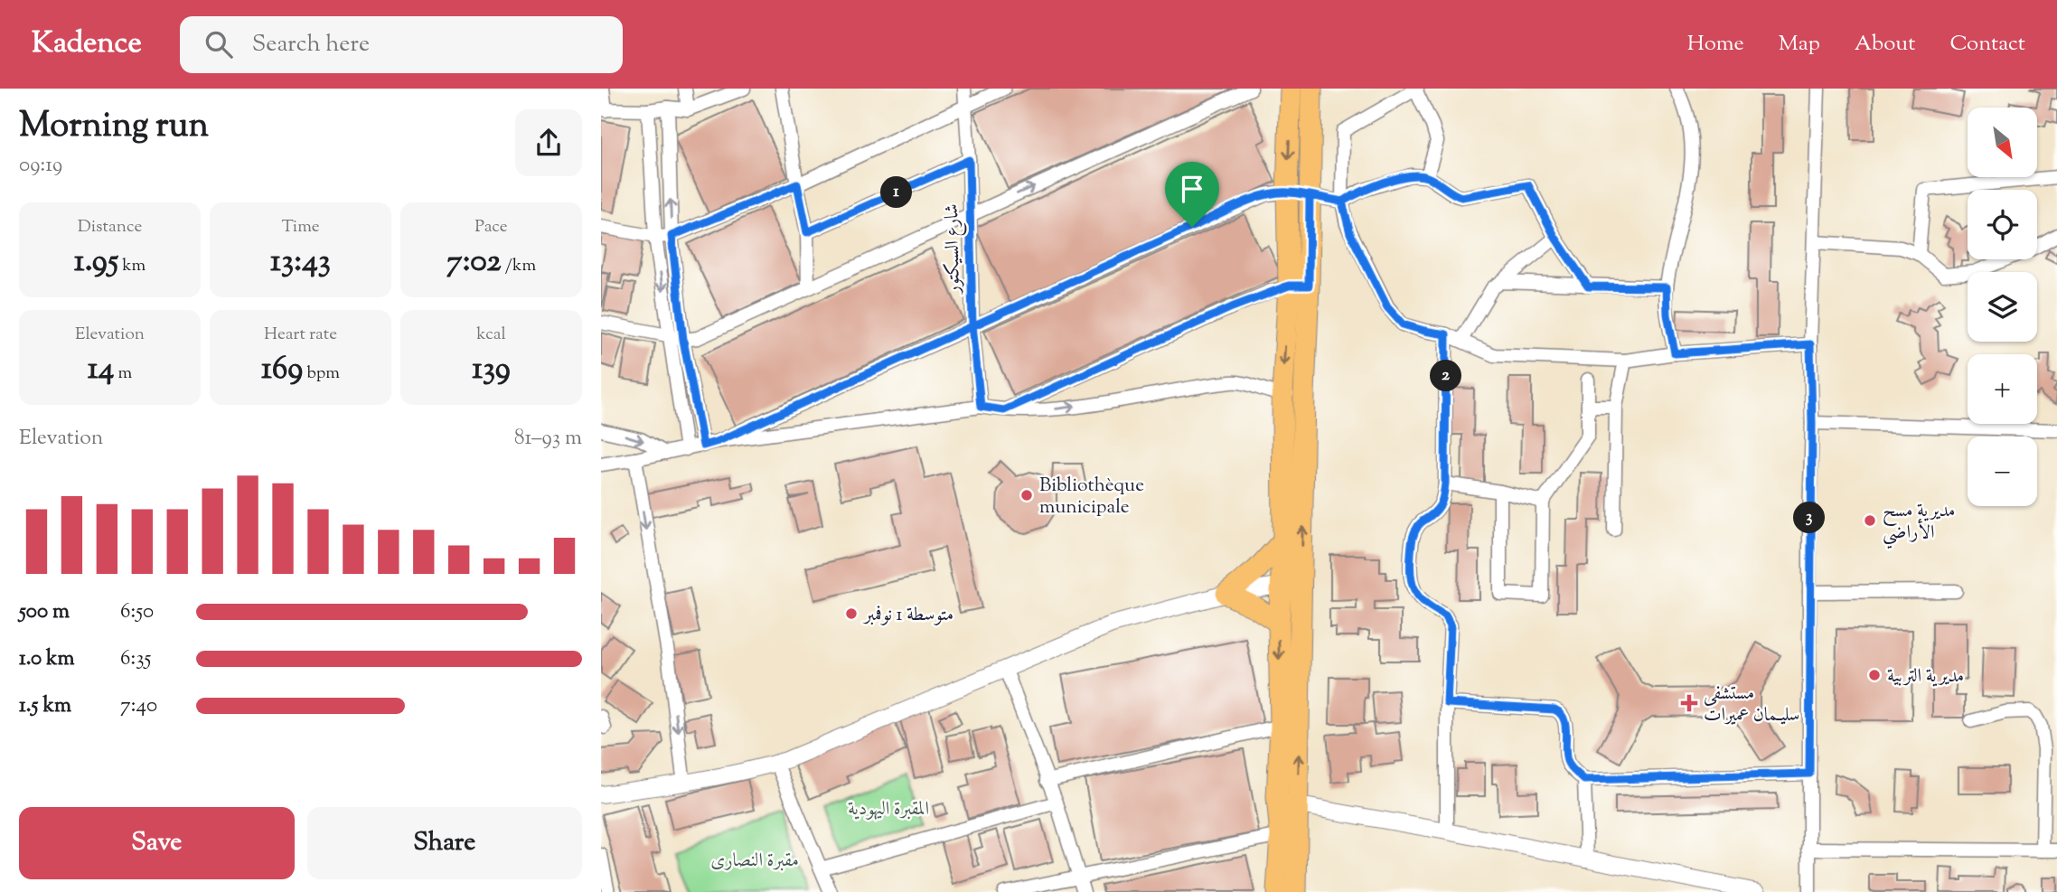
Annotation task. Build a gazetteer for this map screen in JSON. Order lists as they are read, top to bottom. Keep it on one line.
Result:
{"streets":{"street":["شارع السيكتور"]},"parks":["المقبرة اليهودية","مقبرة النصارى"],"places":{"other":["Bibliothèque municipale","مديرية مسح الأراضي","متوسطة 1 نوفمبر","مديرية التربية"],"health":["مستشفى سليـمان عميرات"]},"north":"bottom right","page":{"header":"Kadence","search":"Search here","nav":["Home","Map","About","Contact"],"heading":["Morning run","09:19"],"map_buttons":["+","−"],"pins":["1","2","3"],"stats":[["Distance","1.95 km"],["Time","13:43"],["Pace","7:02 /km"],["Elevation","14 m"],["Heart rate","169 bpm"],["kcal","139"]],"chart":["Elevation","81–93 m"],"list":[{"name":"500 m","note":"6:50"},{"name":"1.0 km","note":"6:35"},{"name":"1.5 km","note":"7:40"}],"buttons":["Save","Share"]}}
